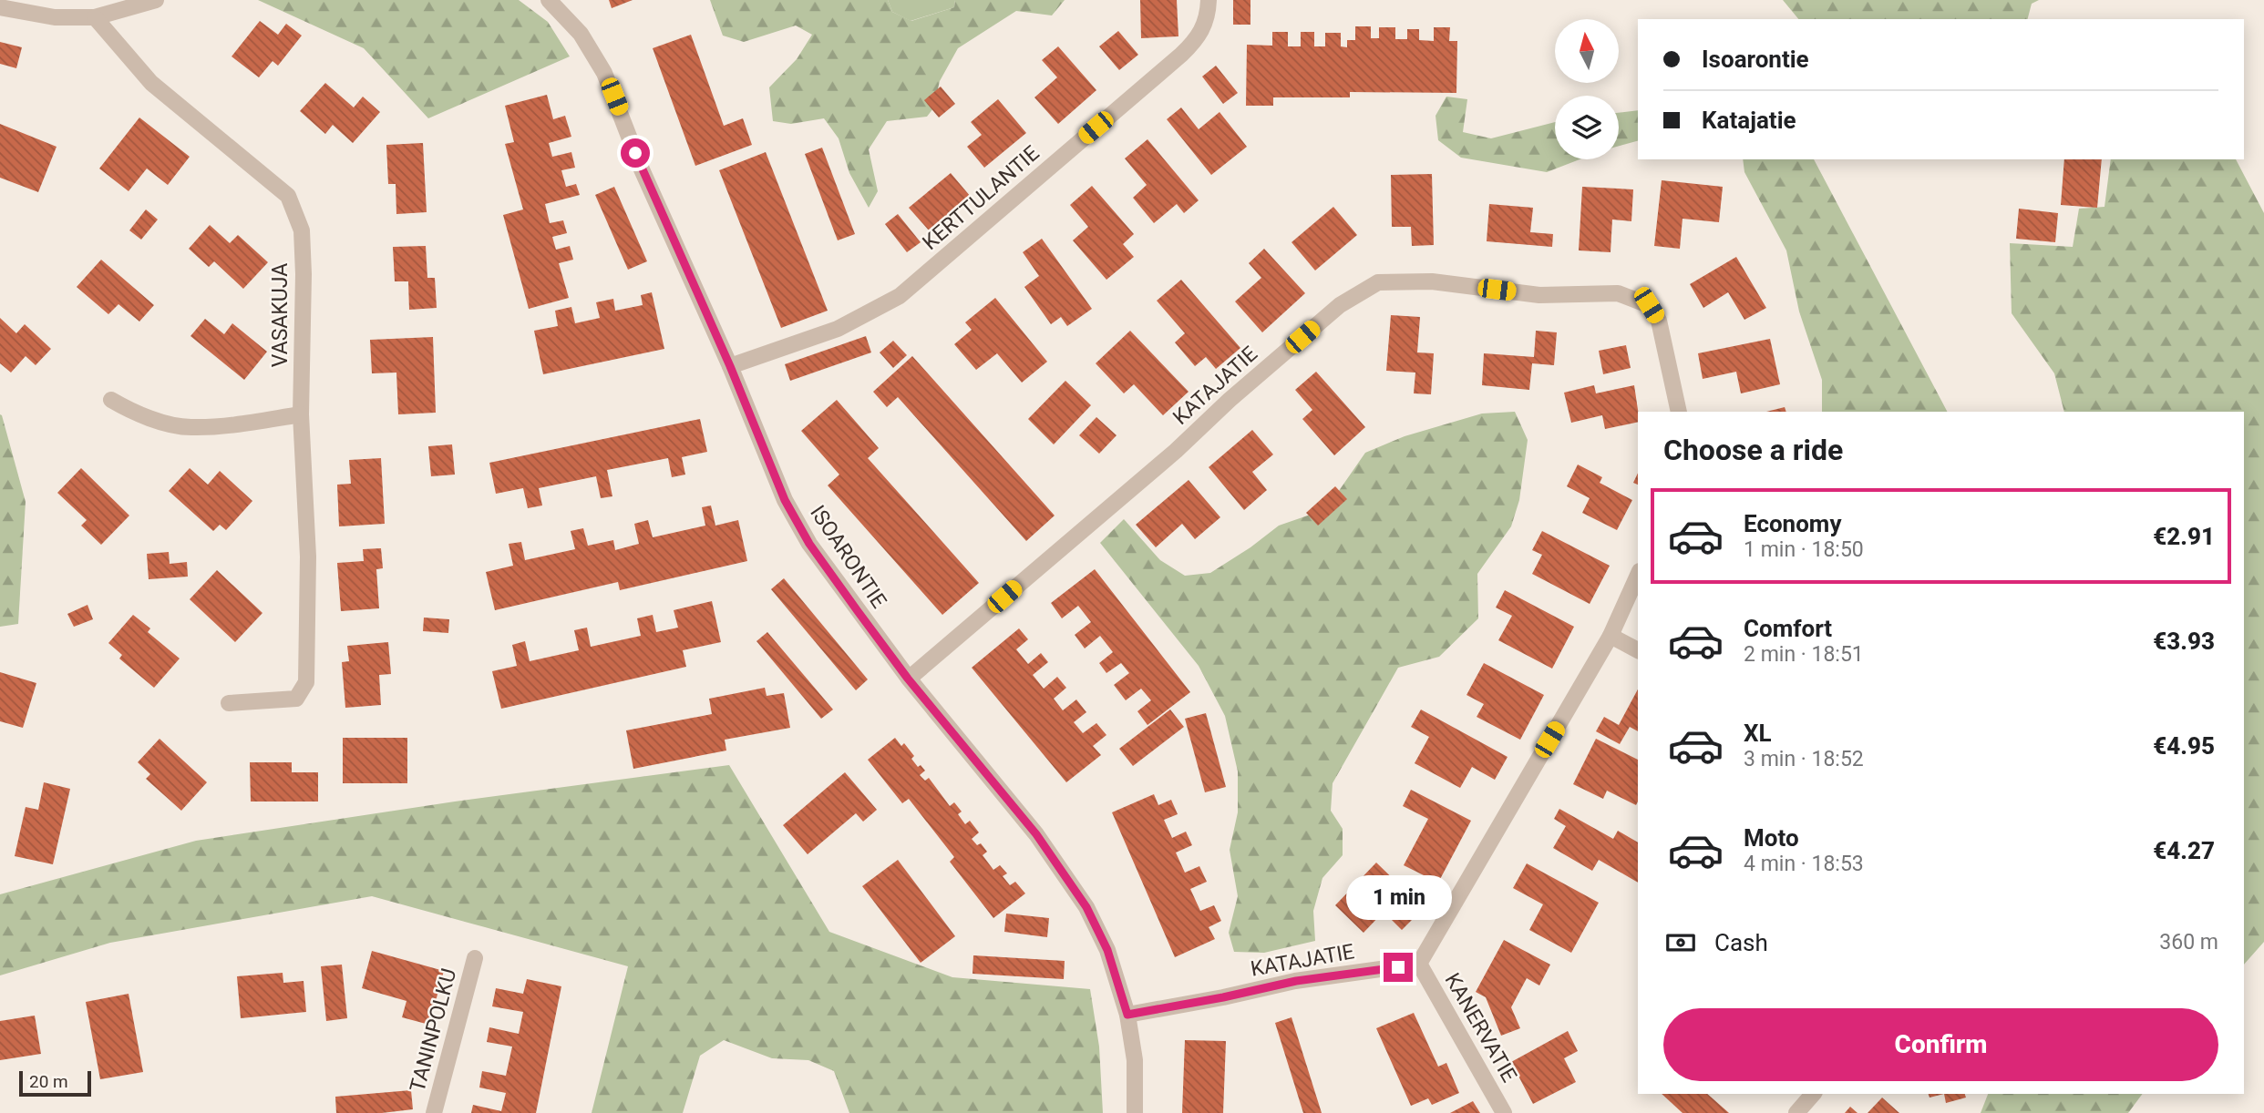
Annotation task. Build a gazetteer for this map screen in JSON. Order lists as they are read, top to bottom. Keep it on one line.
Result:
{"streets":{"street":["KERTTULANTIE","VASAKUJA","KATAJATIE","ISOARONTIE","KANERVATIE","TANINPOLKU"]},"crossings":[["KERTTULANTIE","ISOARONTIE"],["KATAJATIE","ISOARONTIE"],["KATAJATIE","KANERVATIE"]],"scale_bar":"20 m","north":"top","page":{"banner":["Isoarontie","Katajatie"],"heading":"Choose a ride","list":[{"name":"Economy","note":"1 min · 18:50","value":"€2.91"},{"name":"Comfort","note":"2 min · 18:51","value":"€3.93"},{"name":"XL","note":"3 min · 18:52","value":"€4.95"},{"name":"Moto","note":"4 min · 18:53","value":"€4.27"}],"bubble":"1 min","pay":["Cash","360 m"],"buttons":"Confirm","scale":"20 m"}}
